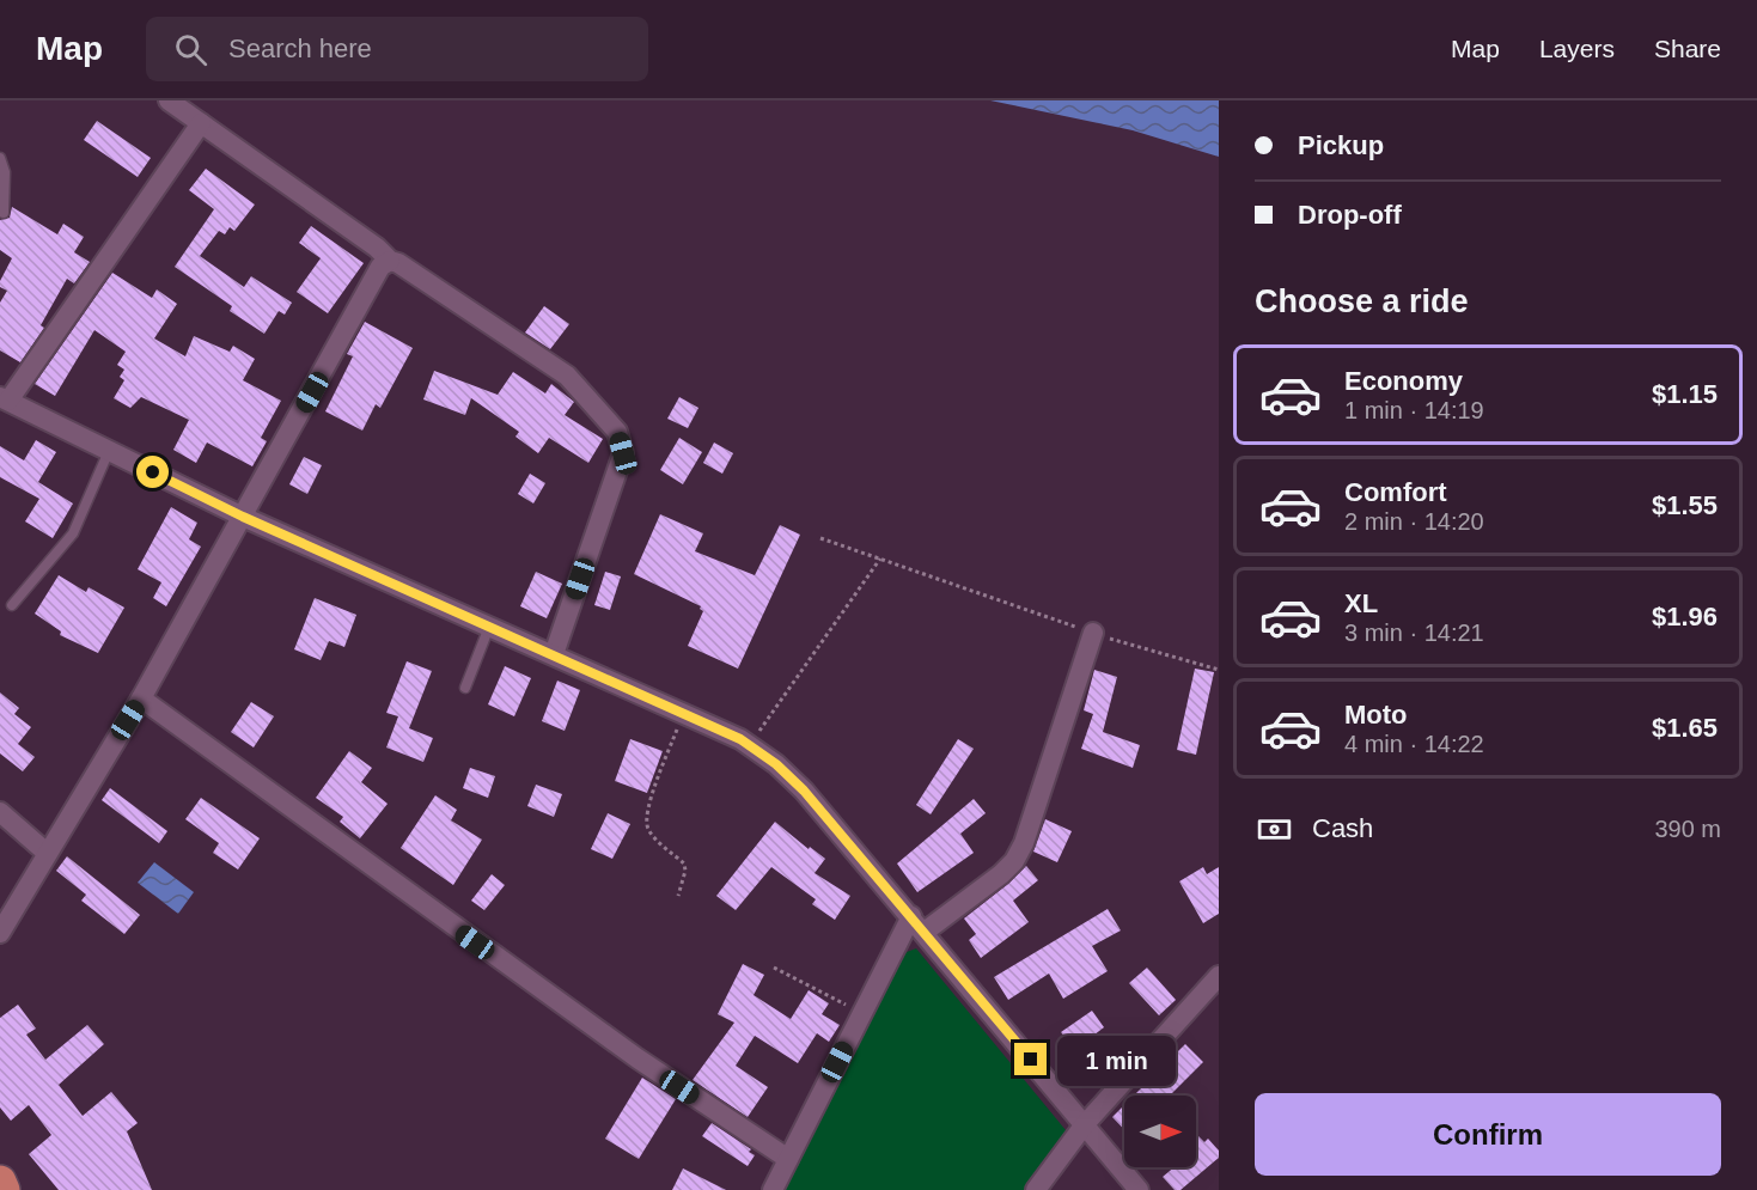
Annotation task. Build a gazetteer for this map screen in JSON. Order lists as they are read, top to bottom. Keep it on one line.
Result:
{"north":"right","page":{"header":"Map","search":"Search here","nav":["Map","Layers","Share"],"banner":["Pickup","Drop-off"],"heading":"Choose a ride","list":[{"name":"Economy","note":"1 min · 14:19","value":"$1.15"},{"name":"Comfort","note":"2 min · 14:20","value":"$1.55"},{"name":"XL","note":"3 min · 14:21","value":"$1.96"},{"name":"Moto","note":"4 min · 14:22","value":"$1.65"}],"pay":["Cash","390 m"],"bubble":"1 min","buttons":"Confirm"}}
